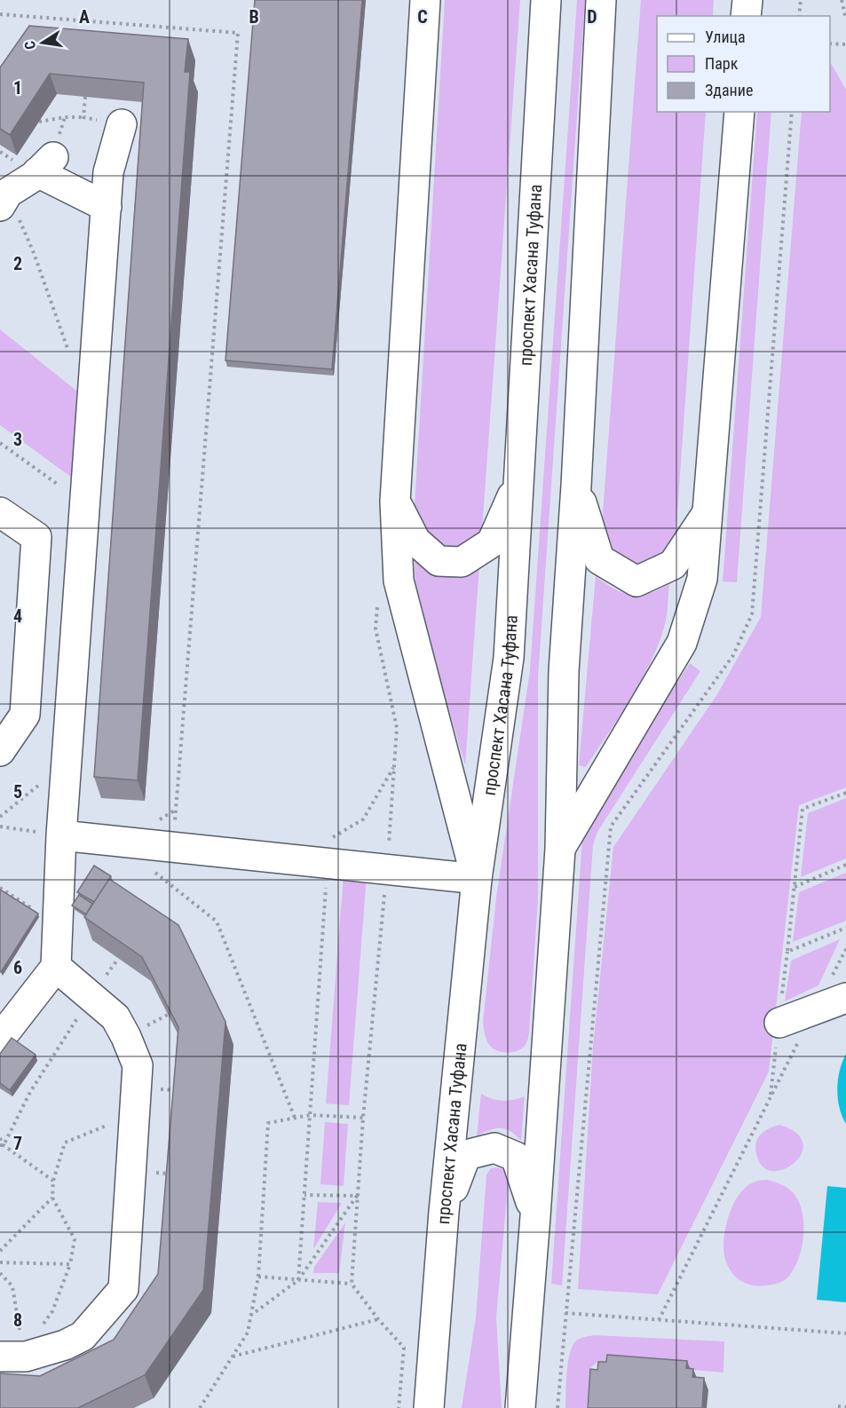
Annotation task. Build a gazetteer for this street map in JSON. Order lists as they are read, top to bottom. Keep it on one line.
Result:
{"streets":{"main road":["проспект Хасана Туфана"]},"legend":["Улица","Парк","Здание"],"north":"left","grid":{"columns":["A","B","C","D"],"rows":["1","2","3","4","5","6","7","8"]}}
